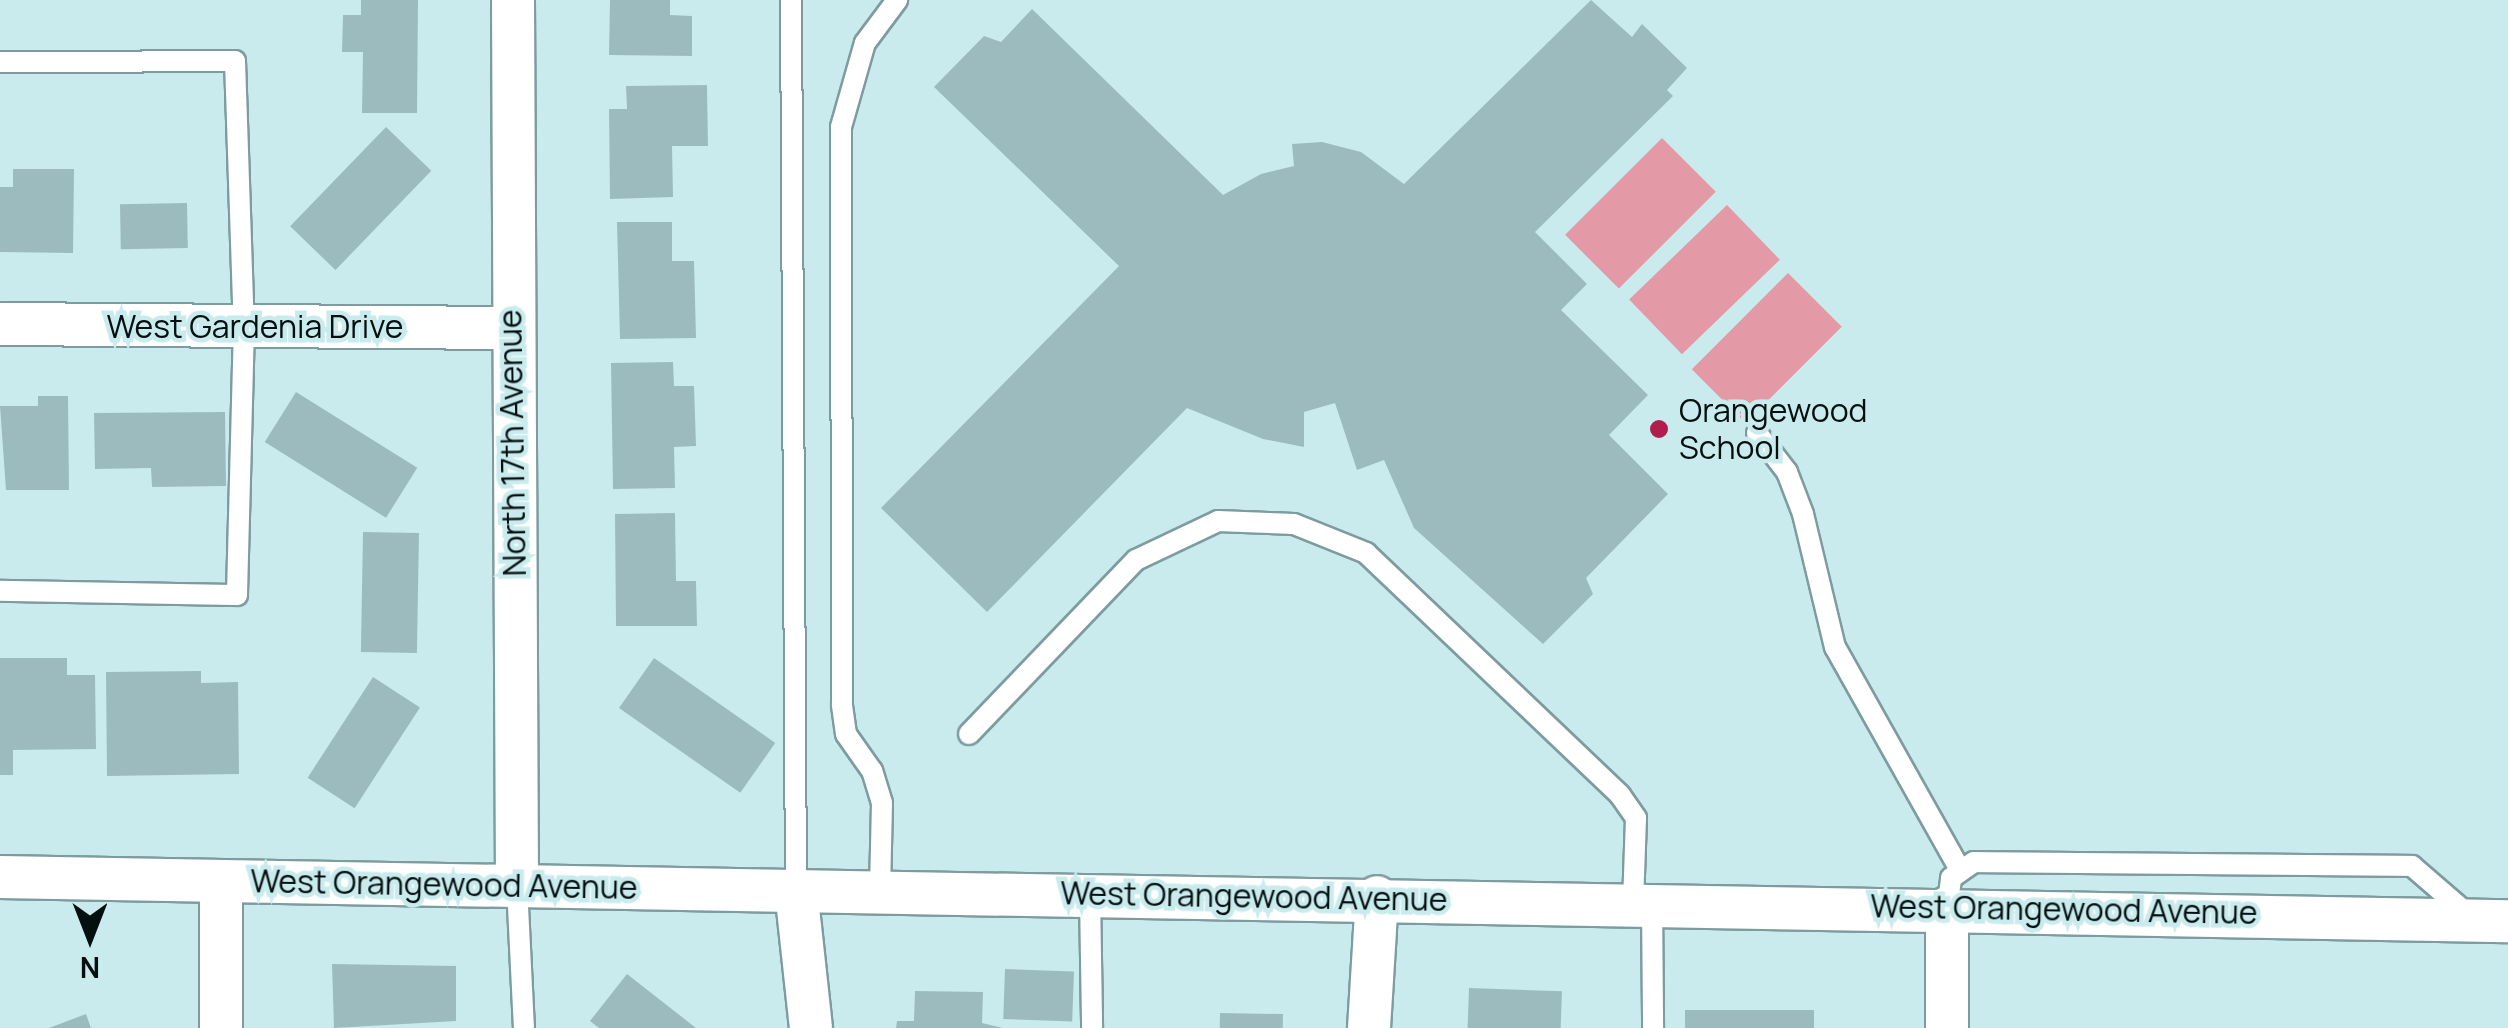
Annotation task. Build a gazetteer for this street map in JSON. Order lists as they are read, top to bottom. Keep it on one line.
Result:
{"streets":{"street":["West Gardenia Drive","North 17th Avenue","West Orangewood Avenue"]},"crossings":[["West Gardenia Drive","North 17th Avenue"],["North 17th Avenue","West Orangewood Avenue"]],"places":["Orangewood School"],"north":"bottom"}
